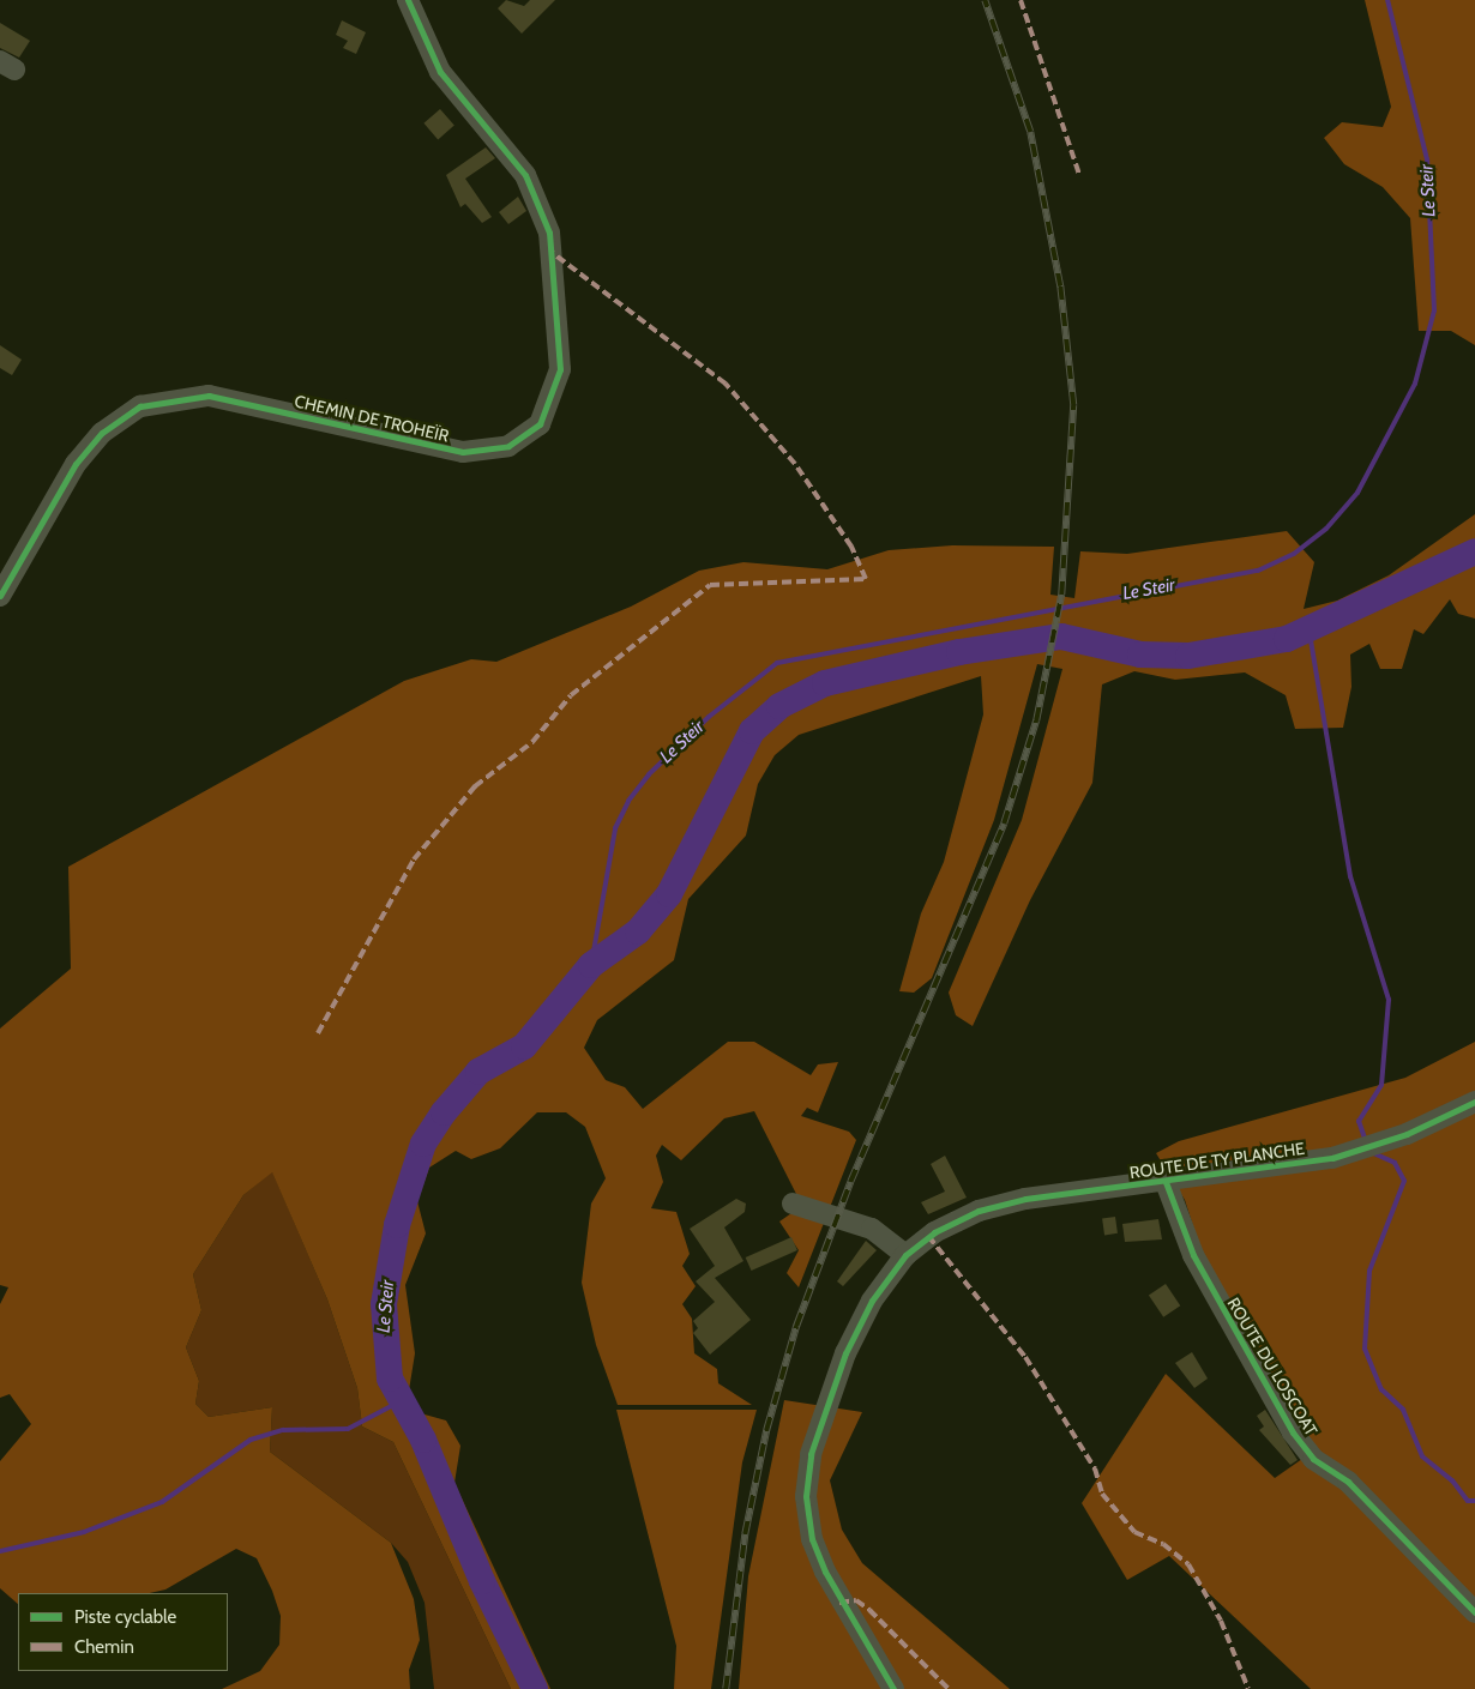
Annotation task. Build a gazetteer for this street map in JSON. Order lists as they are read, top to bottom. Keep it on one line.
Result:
{"streets":{"street":["CHEMIN DE TROHEÏR","ROUTE DE TY PLANCHE","ROUTE DU LOSCOAT"]},"crossings":[["ROUTE DE TY PLANCHE","ROUTE DU LOSCOAT"]],"water":["Le Steir"],"legend":["Piste cyclable","Chemin"]}
